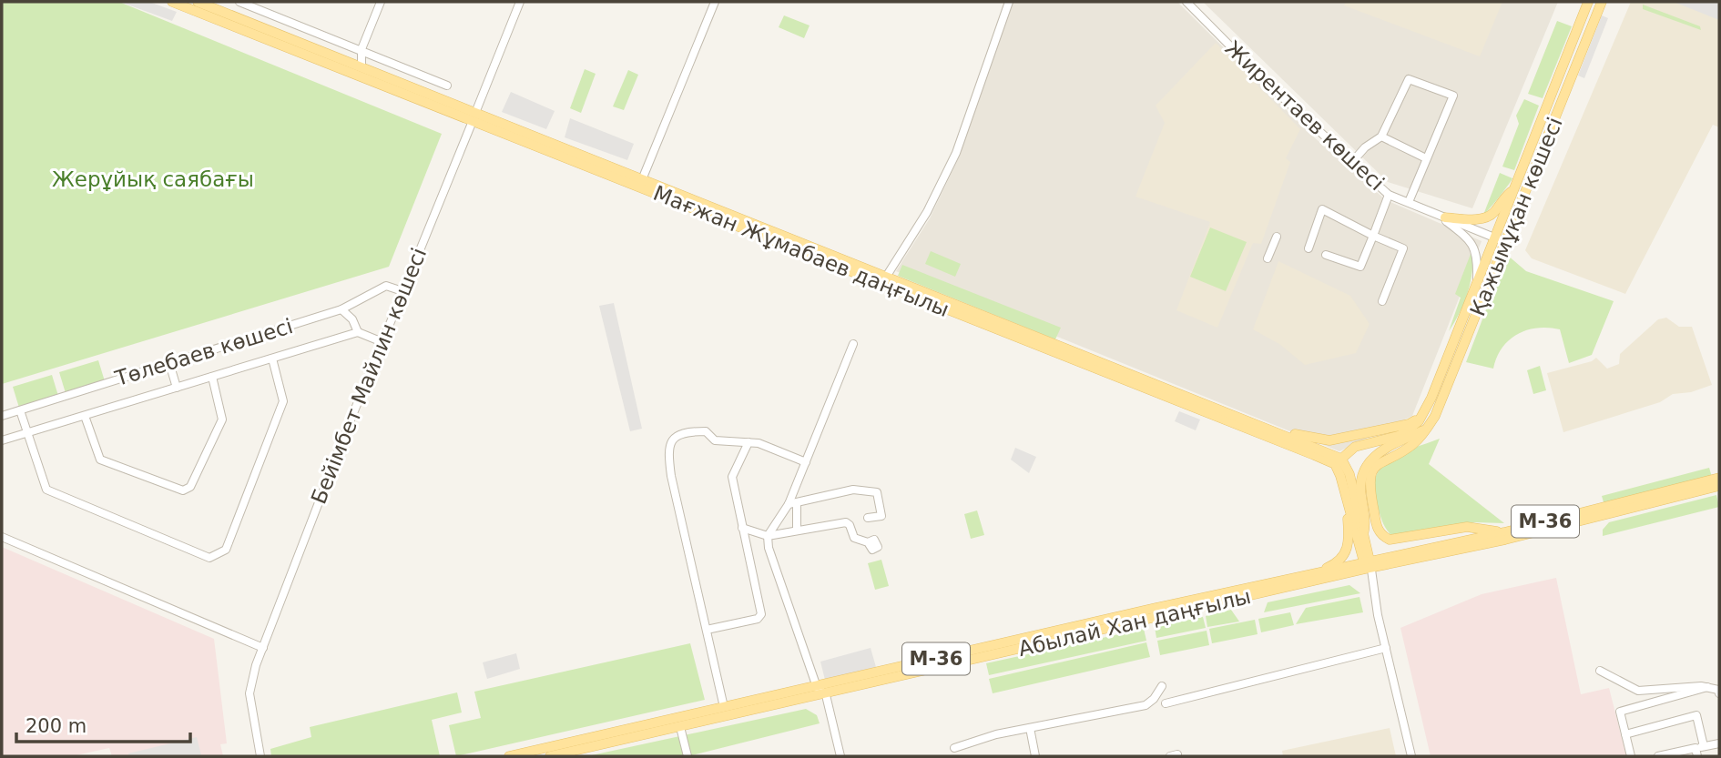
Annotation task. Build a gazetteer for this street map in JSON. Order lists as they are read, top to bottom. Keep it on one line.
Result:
{"streets":{"main road":["Қажымұқан көшесі","Мағжан Жұмабаев даңғылы","M-36","Абылай Хан даңғылы"],"street":["Жирентаев көшесі","Төлебаев көшесі","Бейімбет Майлин көшесі"]},"crossings":[["Жирентаев көшесі","Қажымұқан көшесі"],["Мағжан Жұмабаев даңғылы","Бейімбет Майлин көшесі"],["Төлебаев көшесі","Бейімбет Майлин көшесі"]],"parks":["Жерұйық саябағы"],"scale_bar":"200 m"}
